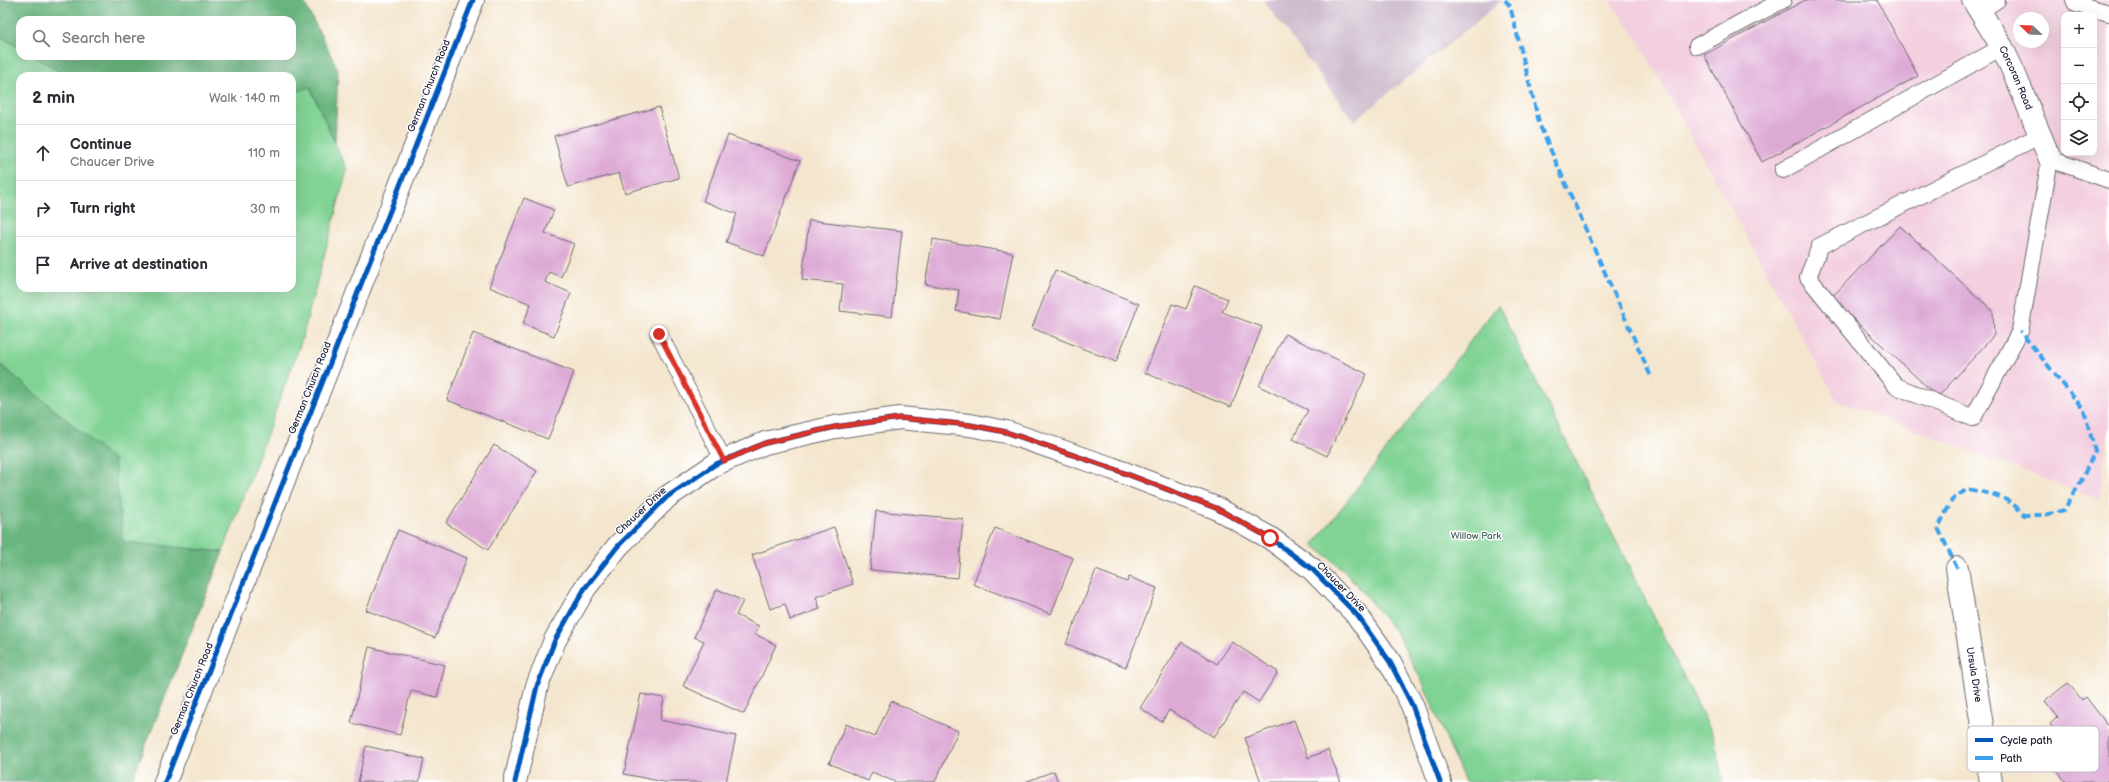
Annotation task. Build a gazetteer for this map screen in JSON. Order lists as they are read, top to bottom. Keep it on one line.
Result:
{"streets":{"street":["Corcoran Road","German Church Road","Chaucer Drive","Ursula Drive"]},"parks":["Willow Park"],"legend":["Cycle path","Path"],"north":"top left","page":{"map_buttons":["+","−"],"search":"Search here","heading":["2 min","Walk · 140 m"],"list":[["Continue","Chaucer Drive","110 m"],["Turn right","30 m"],"Arrive at destination"]}}
